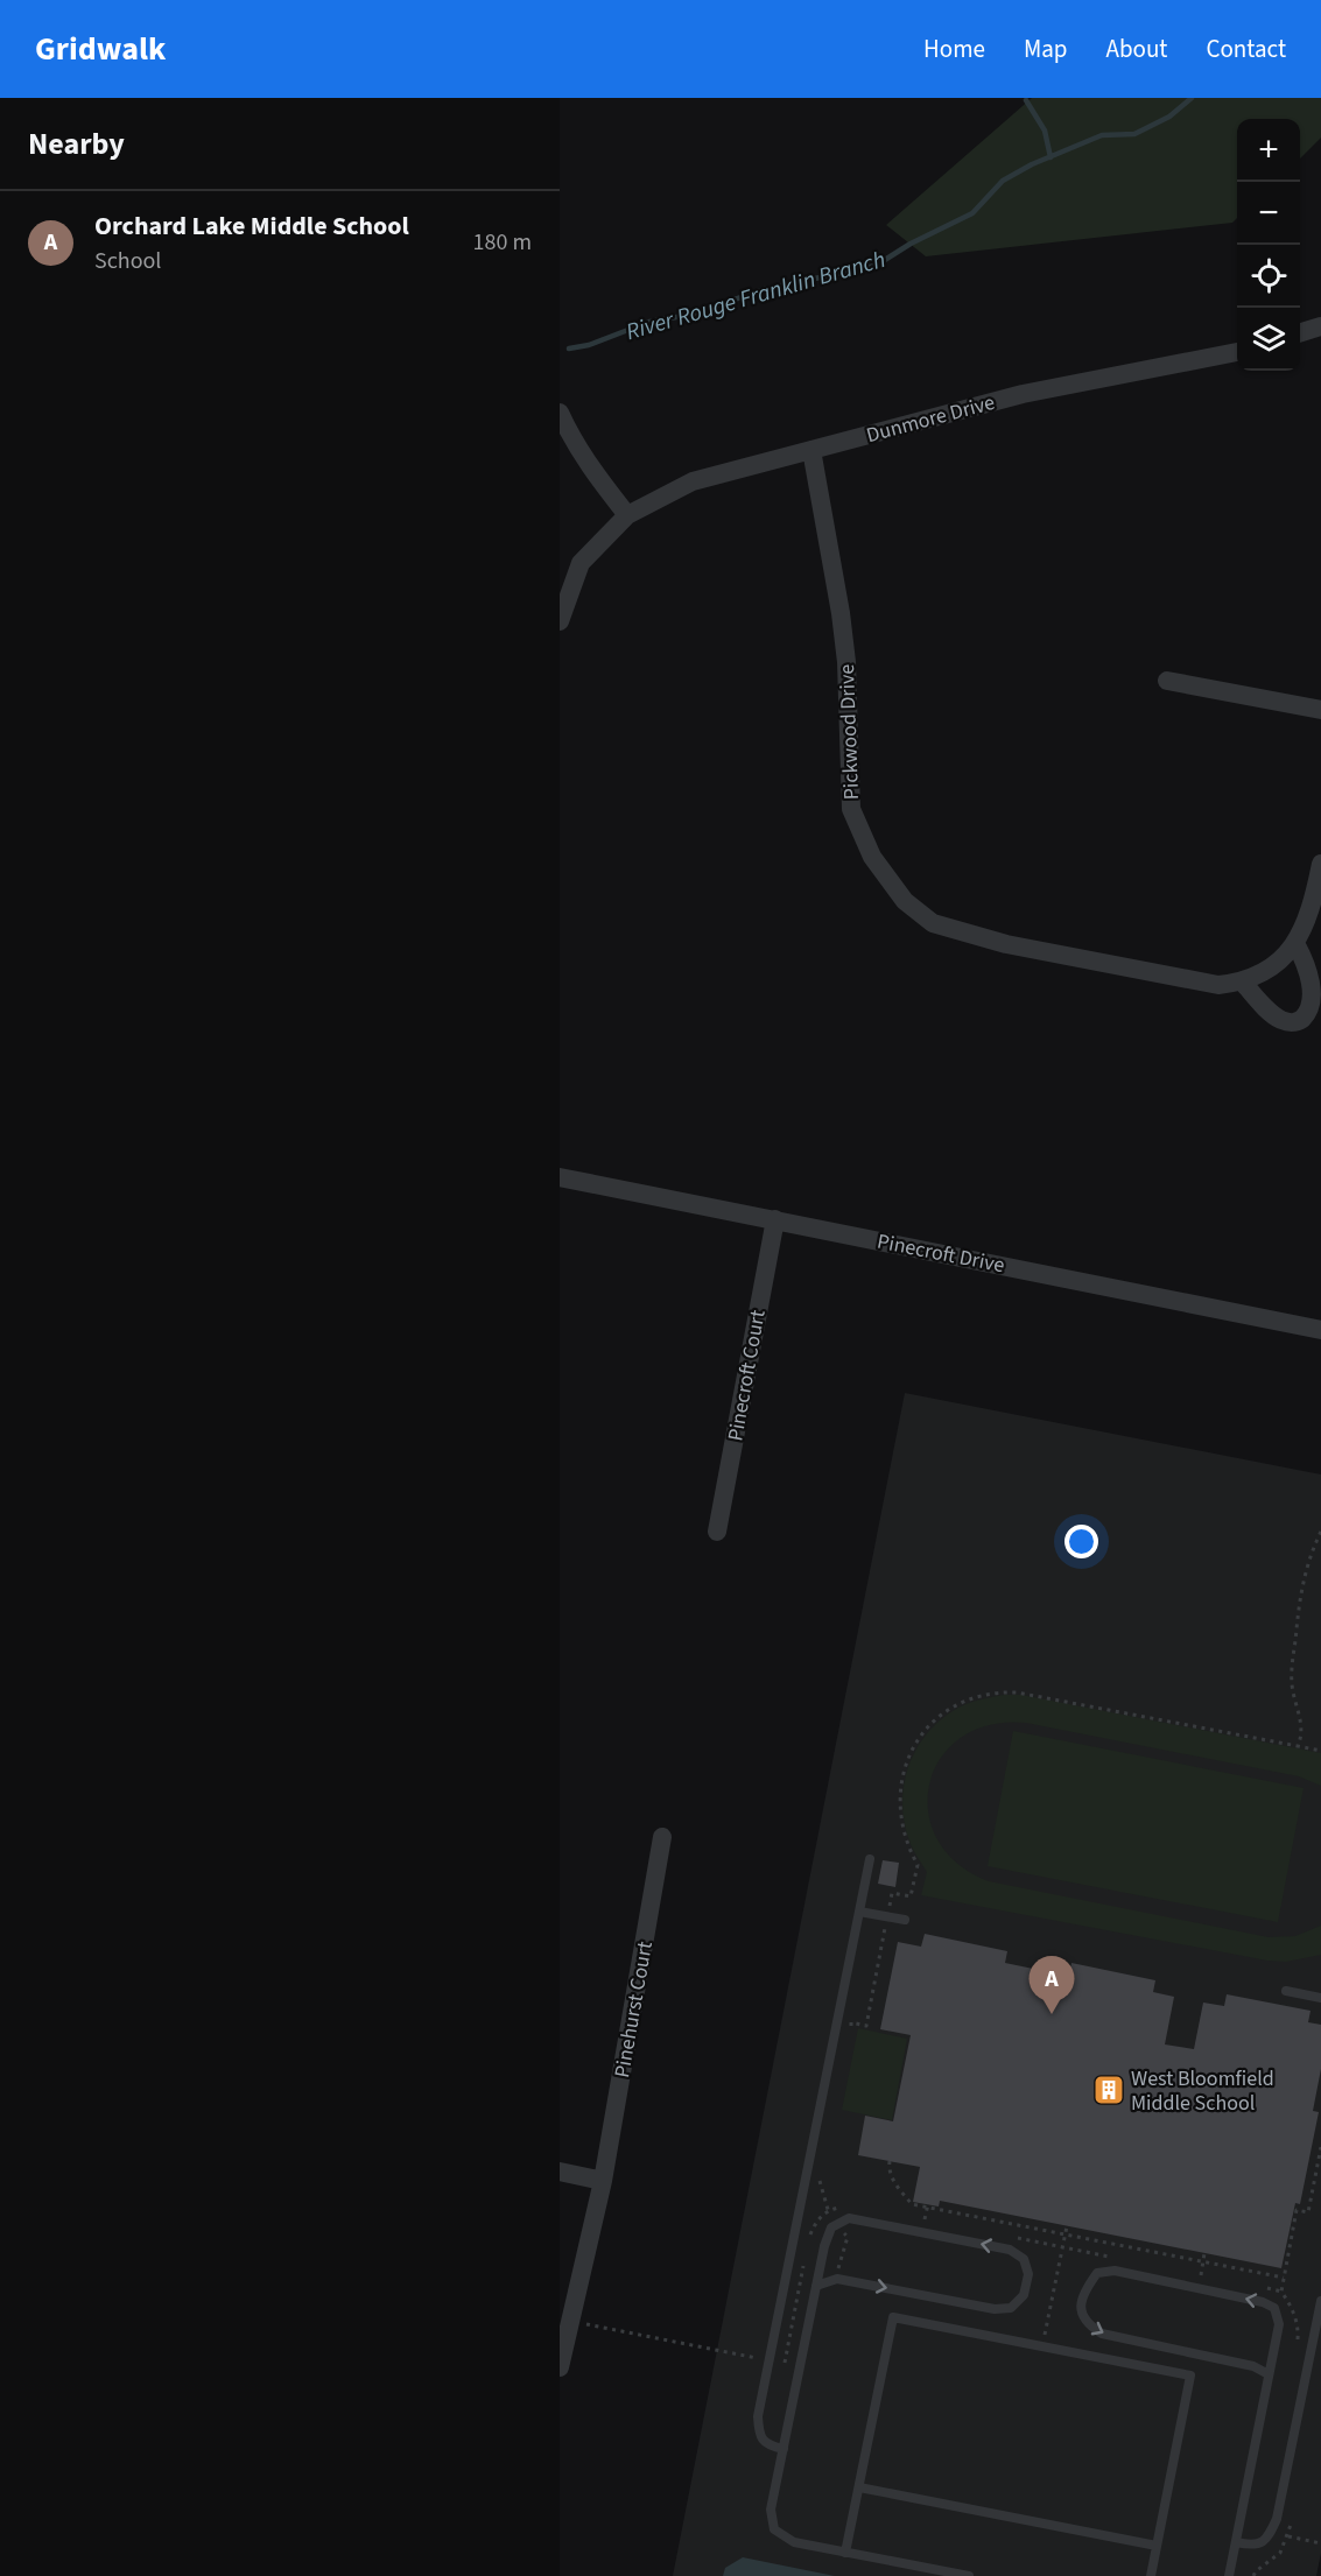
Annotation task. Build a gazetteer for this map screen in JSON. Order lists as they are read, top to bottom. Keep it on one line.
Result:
{"streets":{"street":["Dunmore Drive","Pickwood Drive","Pinecroft Drive","Pinecroft Court","Pinehurst Court"]},"crossings":[["Dunmore Drive","Pickwood Drive"],["Pinecroft Drive","Pinecroft Court"]],"water":["River Rouge Franklin Branch"],"places":{"building":["West Bloomfield Middle School"]},"page":{"header":"Gridwalk","nav":["Home","Map","About","Contact"],"heading":"Nearby","map_buttons":["+","−"],"list":[{"mark":"A","name":"Orchard Lake Middle School","note":"School","value":"180 m"}],"pins":"A"}}
